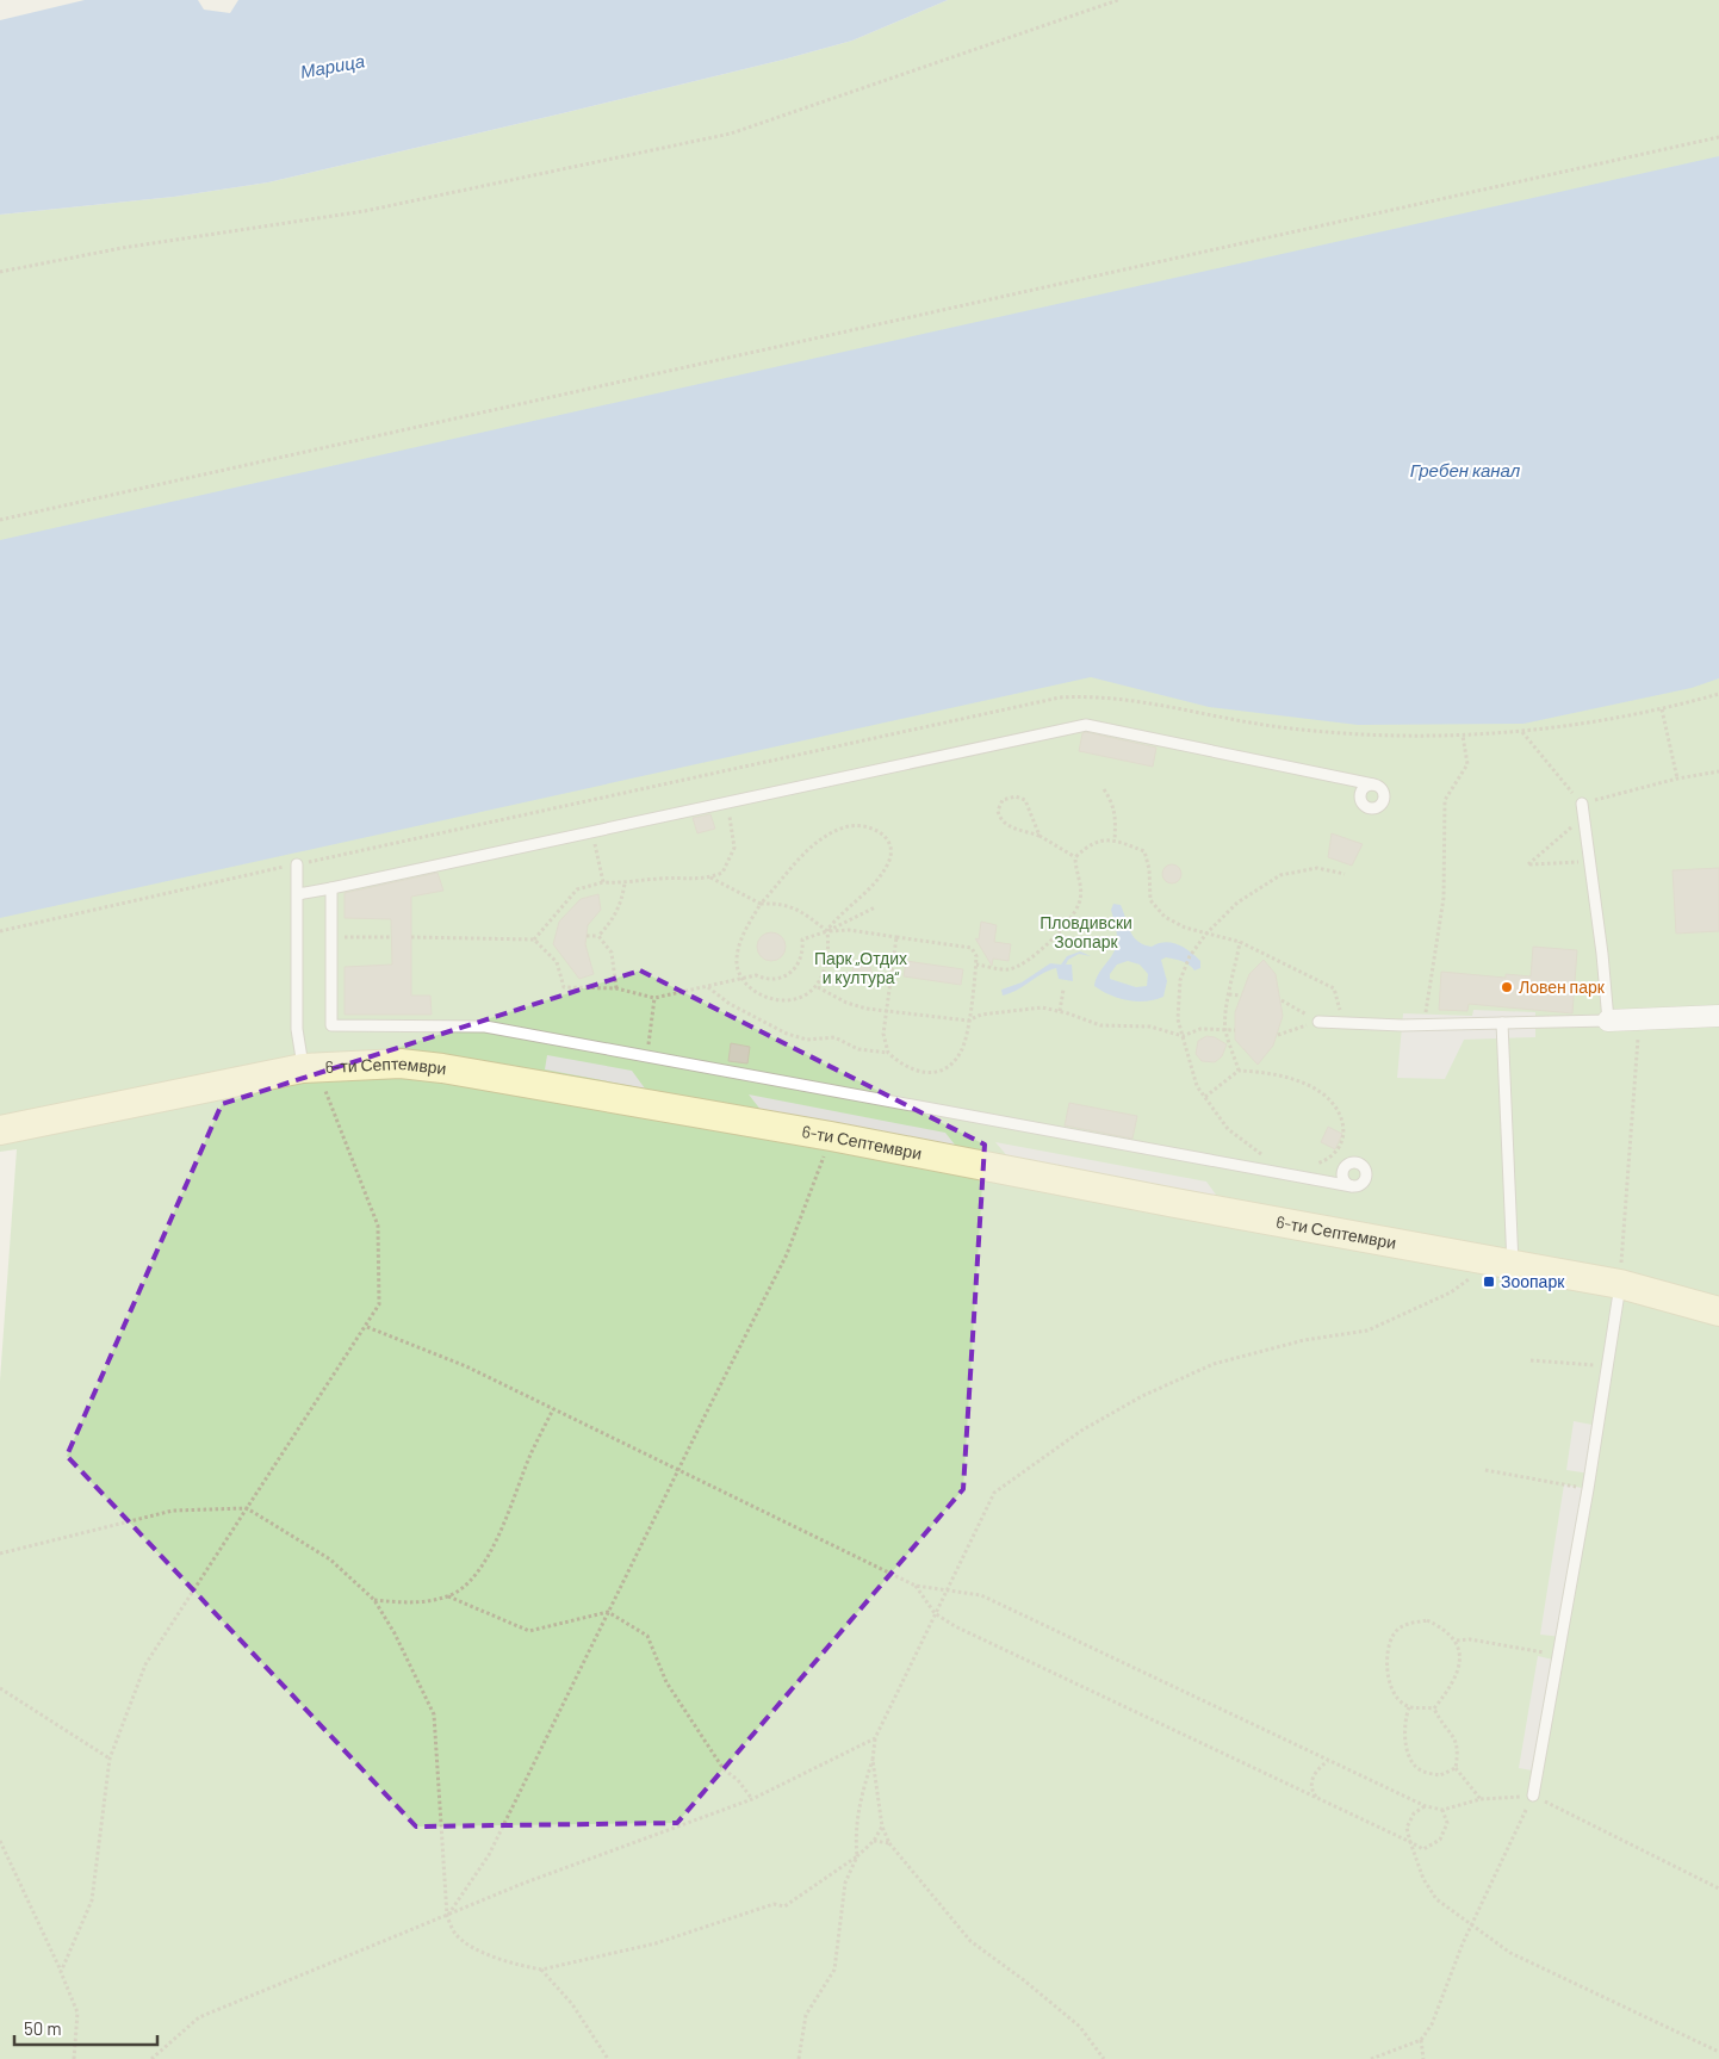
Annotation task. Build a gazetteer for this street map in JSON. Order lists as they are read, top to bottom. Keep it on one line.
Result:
{"streets":{"street":["6-ти Септември"]},"water":["Марица","Гребен канал"],"parks":["Пловдивски Зоопарк","Парк „Отдих и култура“"],"places":{"other":["Ловен парк"],"transit":["Зоопарк"]},"scale_bar":"50 m"}
